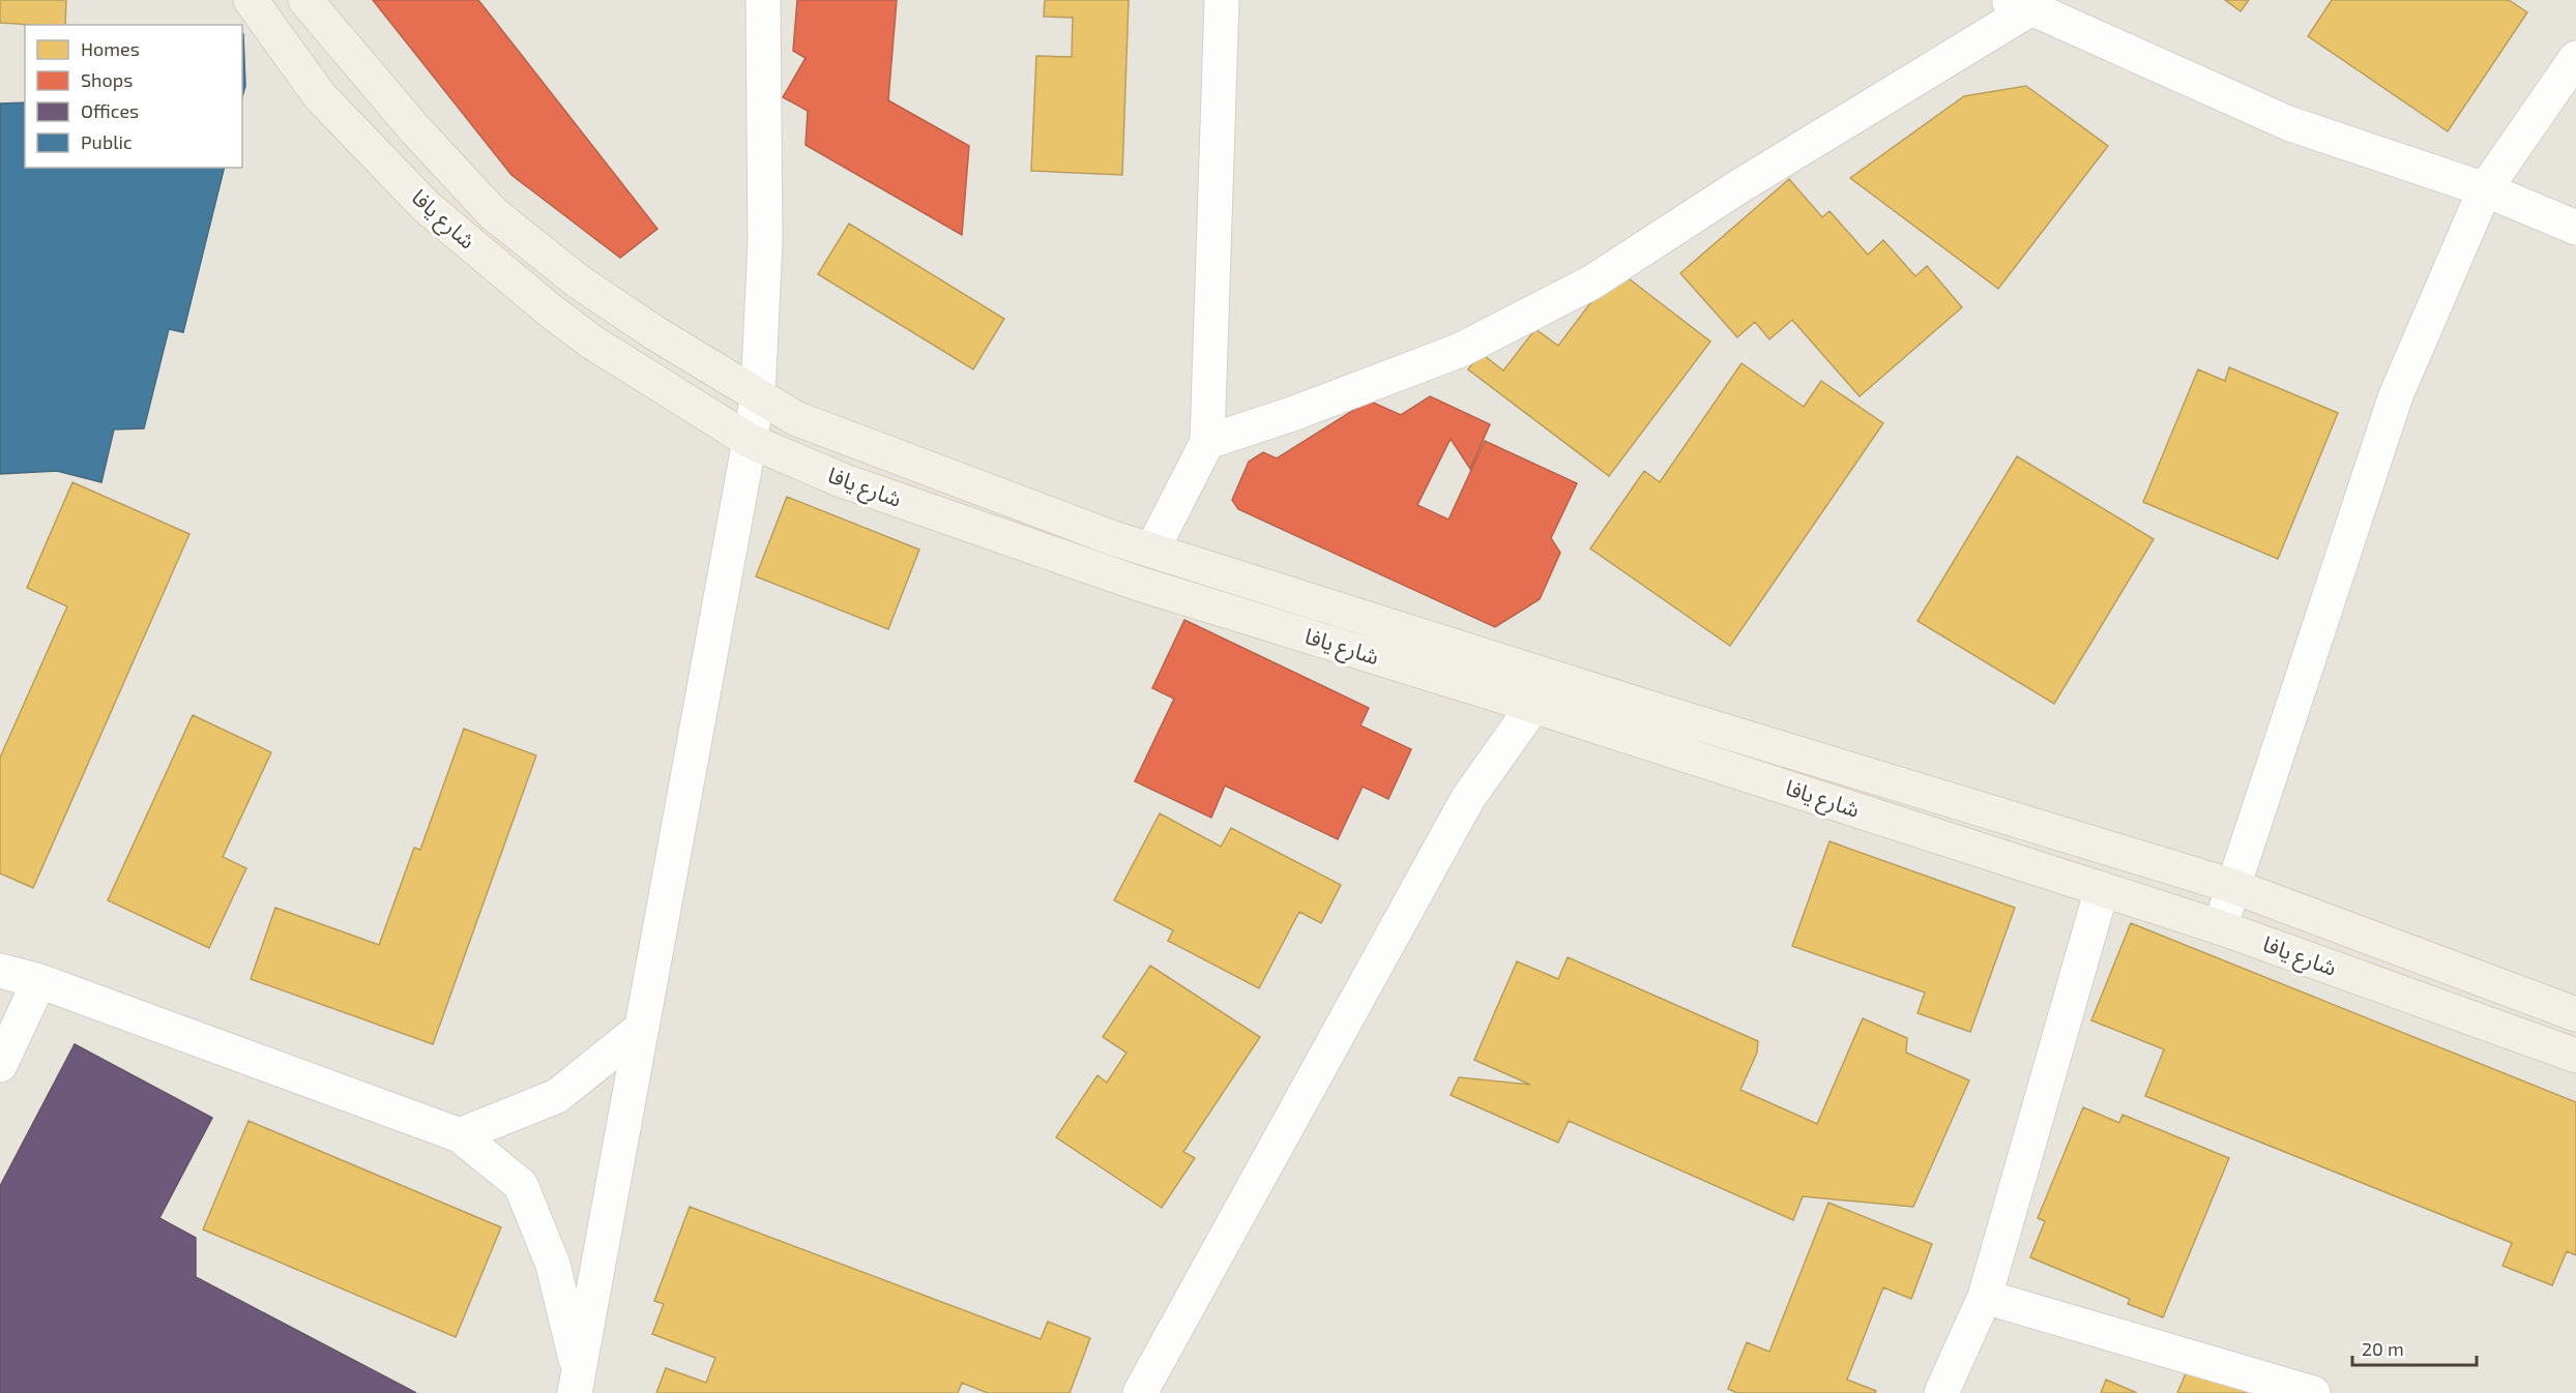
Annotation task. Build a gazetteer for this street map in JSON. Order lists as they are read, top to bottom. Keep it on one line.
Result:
{"streets":{"main road":["شارع يافا"]},"legend":["Homes","Shops","Offices","Public"],"scale_bar":"20 m"}
